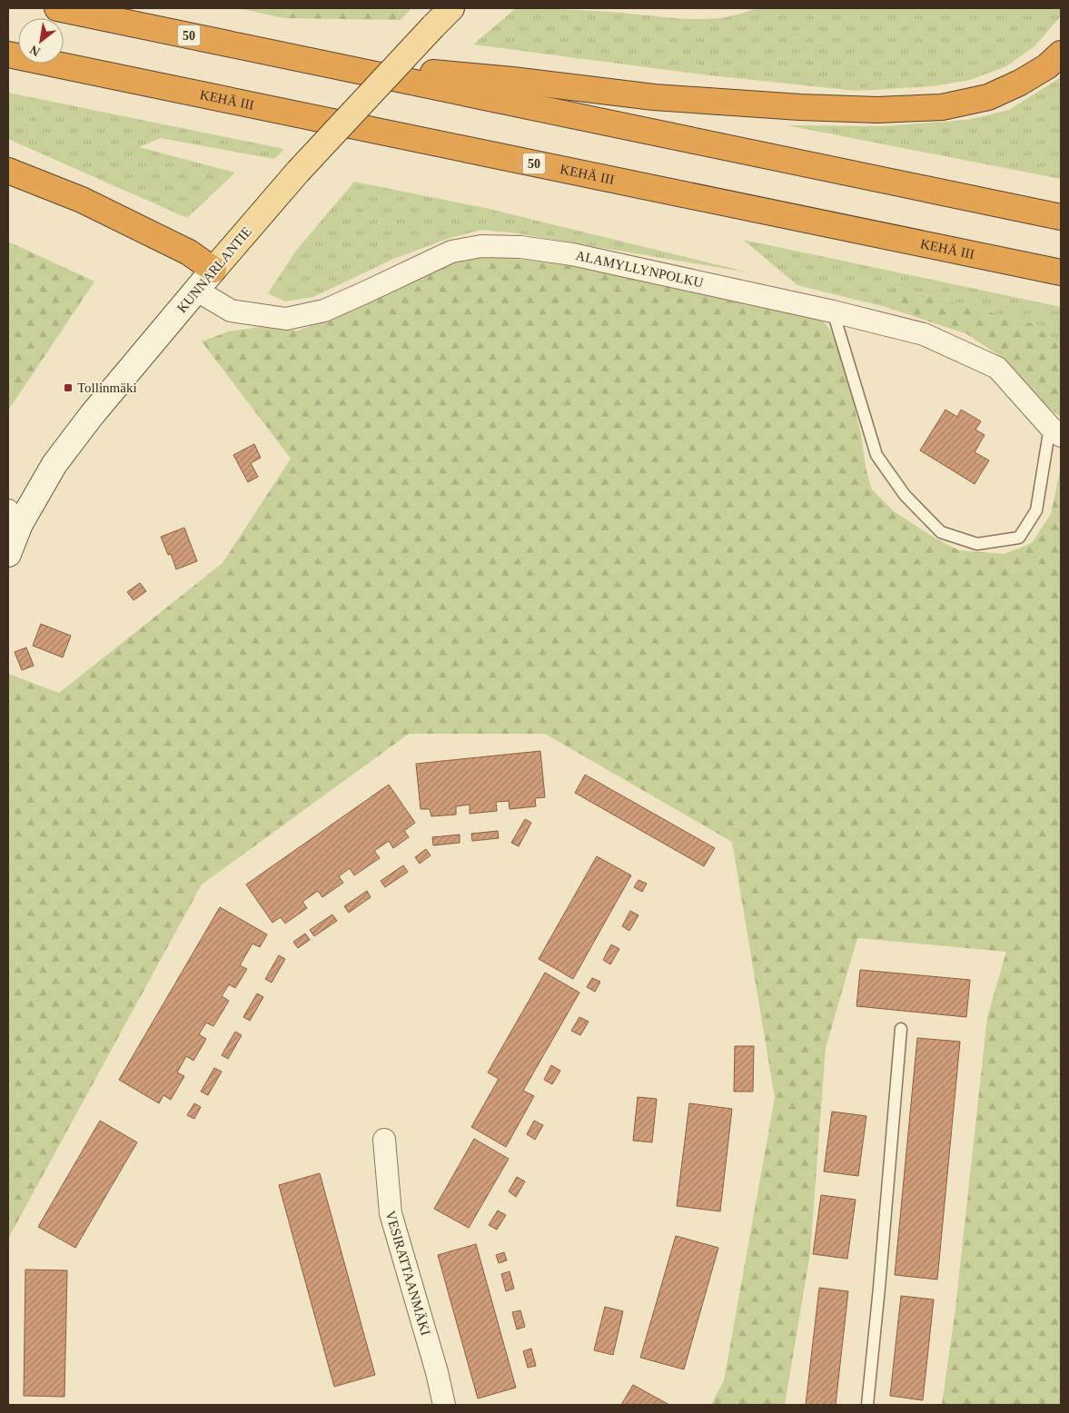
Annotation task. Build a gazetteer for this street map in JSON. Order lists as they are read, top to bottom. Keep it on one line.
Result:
{"streets":{"highway":["50","KEHÄ III"],"main road":["KUNNARLANTIE"],"street":["ALAMYLLYNPOLKU","VESIRATTAANMÄKI"]},"crossings":[["ALAMYLLYNPOLKU","KUNNARLANTIE"]],"places":{"transit":["Tollinmäki"]},"north":"bottom left"}
